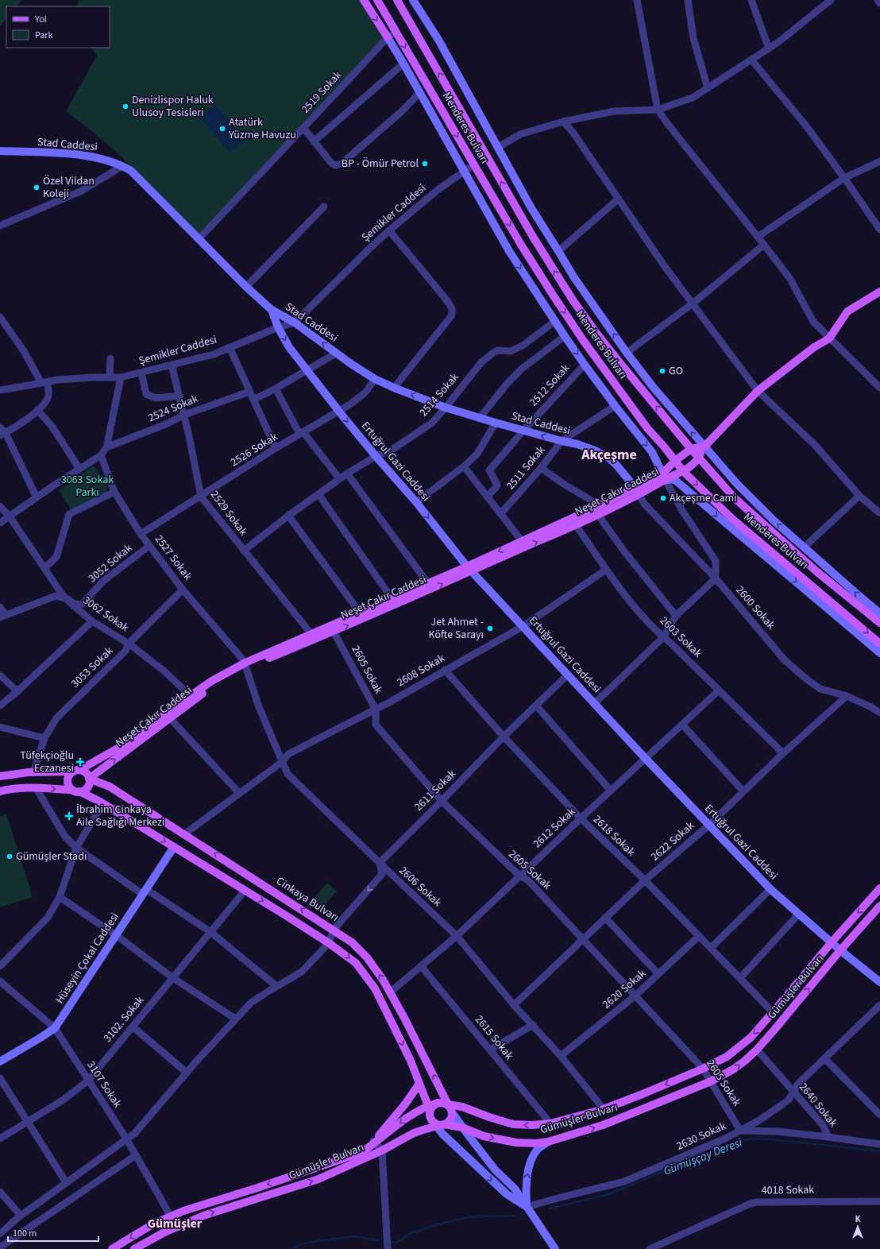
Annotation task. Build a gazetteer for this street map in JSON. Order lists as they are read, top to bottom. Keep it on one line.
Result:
{"streets":{"main road":["Menderes Bulvarı","Stad Caddesi","Ertuğrul Gazi Caddesi","Neşet Çakır Caddesi","Cinkaya Bulvarı","Hüseyin Çokal Caddesi","Gümüşler Bulvarı"],"street":["2519 Sokak","Şemikler Caddesi","2512 Sokak","2514 Sokak","2524 Sokak","2526 Sokak","2511 Sokak","2529 Sokak","2527 Sokak","3052 Sokak","2600 Sokak","3062 Sokak","2603 Sokak","3053 Sokak","2605 Sokak","2608 Sokak","2611 Sokak","2612 Sokak","2618 Sokak","2622 Sokak","2606 Sokak","2620 Sokak","3102. Sokak","2615 Sokak","3107 Sokak","2640 Sokak","2630 Sokak","4018 Sokak"]},"crossings":[["2519 Sokak","Menderes Bulvarı"],["2519 Sokak","Stad Caddesi"],["Menderes Bulvarı","Şemikler Caddesi"],["Menderes Bulvarı","Neşet Çakır Caddesi"],["Stad Caddesi","Şemikler Caddesi"],["Stad Caddesi","2512 Sokak"],["Stad Caddesi","2514 Sokak"],["Stad Caddesi","2526 Sokak"],["Stad Caddesi","Ertuğrul Gazi Caddesi"],["Stad Caddesi","2511 Sokak"],["Stad Caddesi","Neşet Çakır Caddesi"],["Stad Caddesi","2600 Sokak"],["Şemikler Caddesi","Ertuğrul Gazi Caddesi"],["Şemikler Caddesi","2529 Sokak"],["2514 Sokak","Ertuğrul Gazi Caddesi"],["2514 Sokak","2529 Sokak"],["2524 Sokak","2529 Sokak"],["2526 Sokak","Ertuğrul Gazi Caddesi"],["2526 Sokak","2529 Sokak"],["2526 Sokak","2527 Sokak"],["Ertuğrul Gazi Caddesi","Neşet Çakır Caddesi"],["Ertuğrul Gazi Caddesi","2608 Sokak"],["Ertuğrul Gazi Caddesi","2611 Sokak"],["Ertuğrul Gazi Caddesi","2612 Sokak"],["Ertuğrul Gazi Caddesi","2622 Sokak"],["Ertuğrul Gazi Caddesi","Gümüşler Bulvarı"],["Neşet Çakır Caddesi","2529 Sokak"],["Neşet Çakır Caddesi","2527 Sokak"],["Neşet Çakır Caddesi","2600 Sokak"],["Neşet Çakır Caddesi","3062 Sokak"],["Neşet Çakır Caddesi","2603 Sokak"],["Neşet Çakır Caddesi","2605 Sokak"],["Neşet Çakır Caddesi","2606 Sokak"],["Neşet Çakır Caddesi","Cinkaya Bulvarı"],["2527 Sokak","3052 Sokak"],["2527 Sokak","3053 Sokak"],["2527 Sokak","2606 Sokak"],["3052 Sokak","3062 Sokak"],["2600 Sokak","2622 Sokak"],["3062 Sokak","3053 Sokak"],["2603 Sokak","2608 Sokak"],["2603 Sokak","2612 Sokak"],["2603 Sokak","2622 Sokak"],["2605 Sokak","2608 Sokak"],["2605 Sokak","2611 Sokak"],["2605 Sokak","2612 Sokak"],["2605 Sokak","2622 Sokak"],["2605 Sokak","Gümüşler Bulvarı"],["2605 Sokak","2620 Sokak"],["2605 Sokak","2630 Sokak"],["2608 Sokak","2618 Sokak"],["2608 Sokak","2606 Sokak"],["2608 Sokak","Cinkaya Bulvarı"],["2611 Sokak","2618 Sokak"],["2611 Sokak","2606 Sokak"],["2612 Sokak","2618 Sokak"],["2612 Sokak","2606 Sokak"],["2612 Sokak","Cinkaya Bulvarı"],["2612 Sokak","2615 Sokak"],["2618 Sokak","2622 Sokak"],["2618 Sokak","Gümüşler Bulvarı"],["2618 Sokak","2620 Sokak"],["2622 Sokak","2606 Sokak"],["2606 Sokak","Gümüşler Bulvarı"],["2606 Sokak","2620 Sokak"],["Cinkaya Bulvarı","Gümüşler Bulvarı"],["Hüseyin Çokal Caddesi","3107 Sokak"],["Gümüşler Bulvarı","2615 Sokak"],["Gümüşler Bulvarı","3107 Sokak"],["Gümüşler Bulvarı","2640 Sokak"],["3102. Sokak","3107 Sokak"],["2640 Sokak","2630 Sokak"]],"districts":["Akçeşme","Gümüşler"],"water":["Gümüşçay Deresi"],"parks":["3063 Sokak Parkı"],"places":{"other":["Denizlispor Haluk Ulusoy Tesisleri","Atatürk Yüzme Havuzu","BP - Ömür Petrol","Özel Vildan Koleji","GO","Akçeşme Cami","Jet Ahmet - Köfte Sarayı","Gümüşler Stadı"],"health":["Tüfekçioğlu Eczanesi","İbrahim Cinkaya Aile Sağlığı Merkezi"]},"legend":["Yol","Park"],"scale_bar":"100 m","north":"top"}
